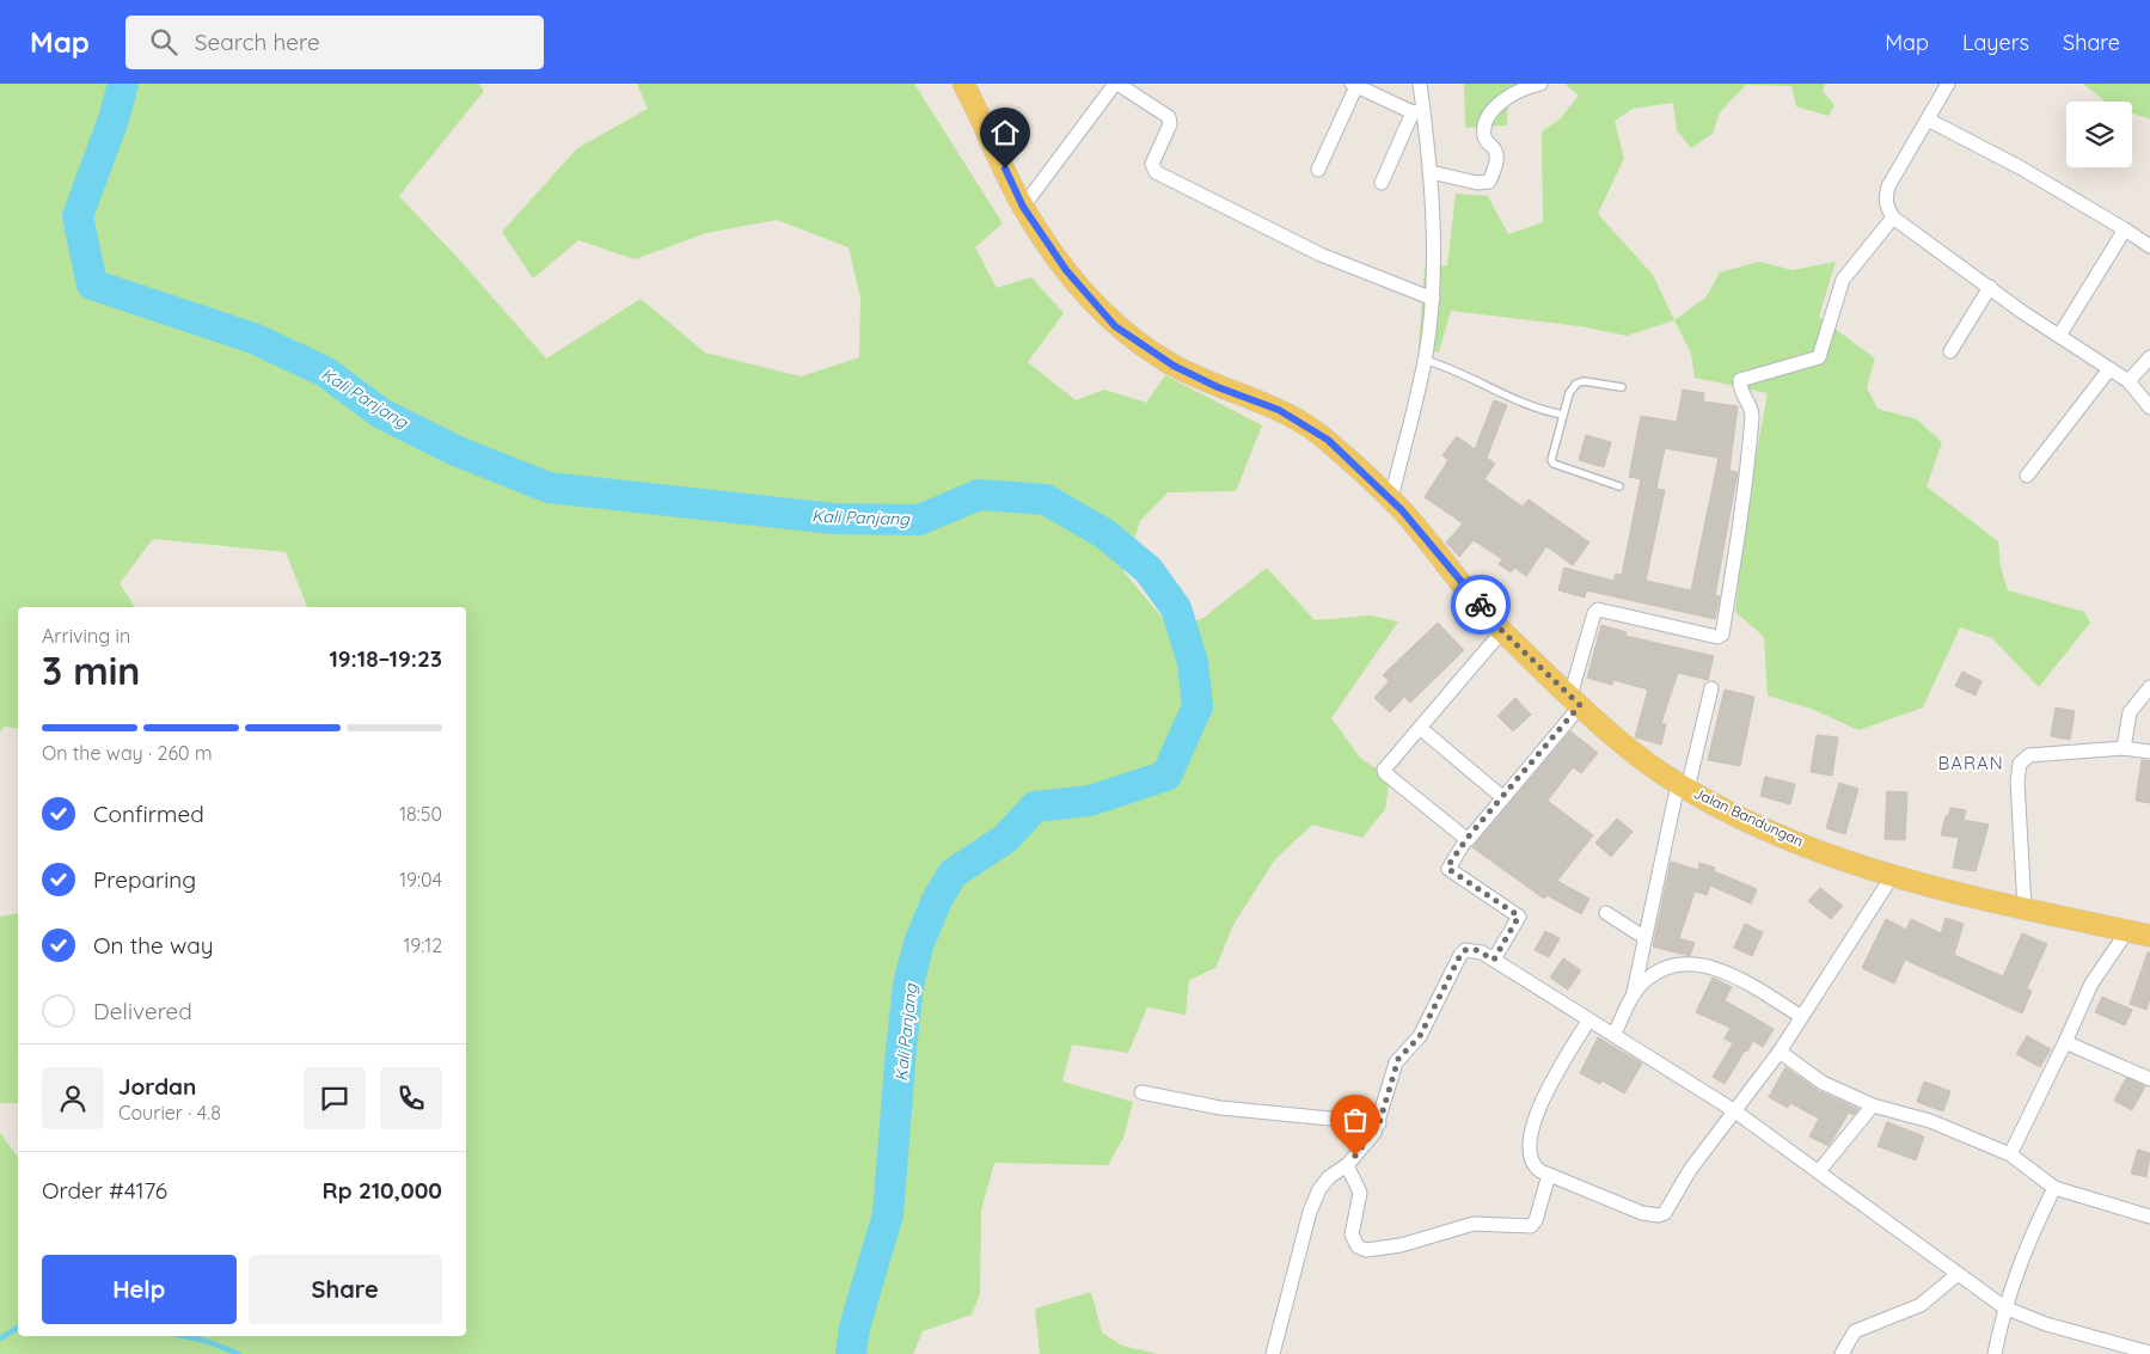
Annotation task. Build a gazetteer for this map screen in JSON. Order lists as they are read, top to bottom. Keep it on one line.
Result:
{"streets":{"main road":["Jalan Bandungan"]},"districts":["BARAN"],"water":["Kali Panjang"],"page":{"header":"Map","search":"Search here","nav":["Map","Layers","Share"],"heading":["3 min","Arriving in","19:18–19:23"],"panel":["Jordan","Courier · 4.8","Order #4176","Rp 210,000"],"bar":"On the way · 260 m","list":[["Confirmed","18:50"],["Preparing","19:04"],["On the way","19:12"],"Delivered"],"buttons":["Help","Share"]}}
